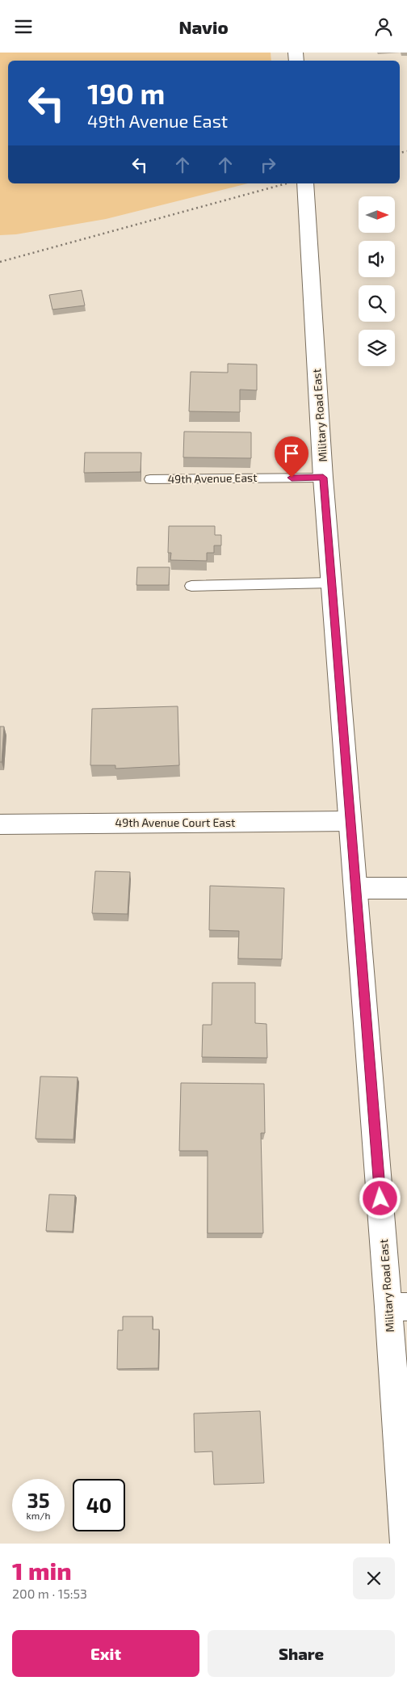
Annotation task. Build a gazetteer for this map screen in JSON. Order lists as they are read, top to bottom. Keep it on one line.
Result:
{"streets":{"street":["Military Road East","49th Avenue Court East"],"lane":["49th Avenue East"]},"crossings":[["Military Road East","49th Avenue East"],["Military Road East","49th Avenue Court East"]],"north":"right","page":{"header":"Navio","turn":["190 m","49th Avenue East"],"speed":"35 km/h","limit":"40","heading":["1 min","200 m · 15:53"],"buttons":["Exit","Share"]}}
